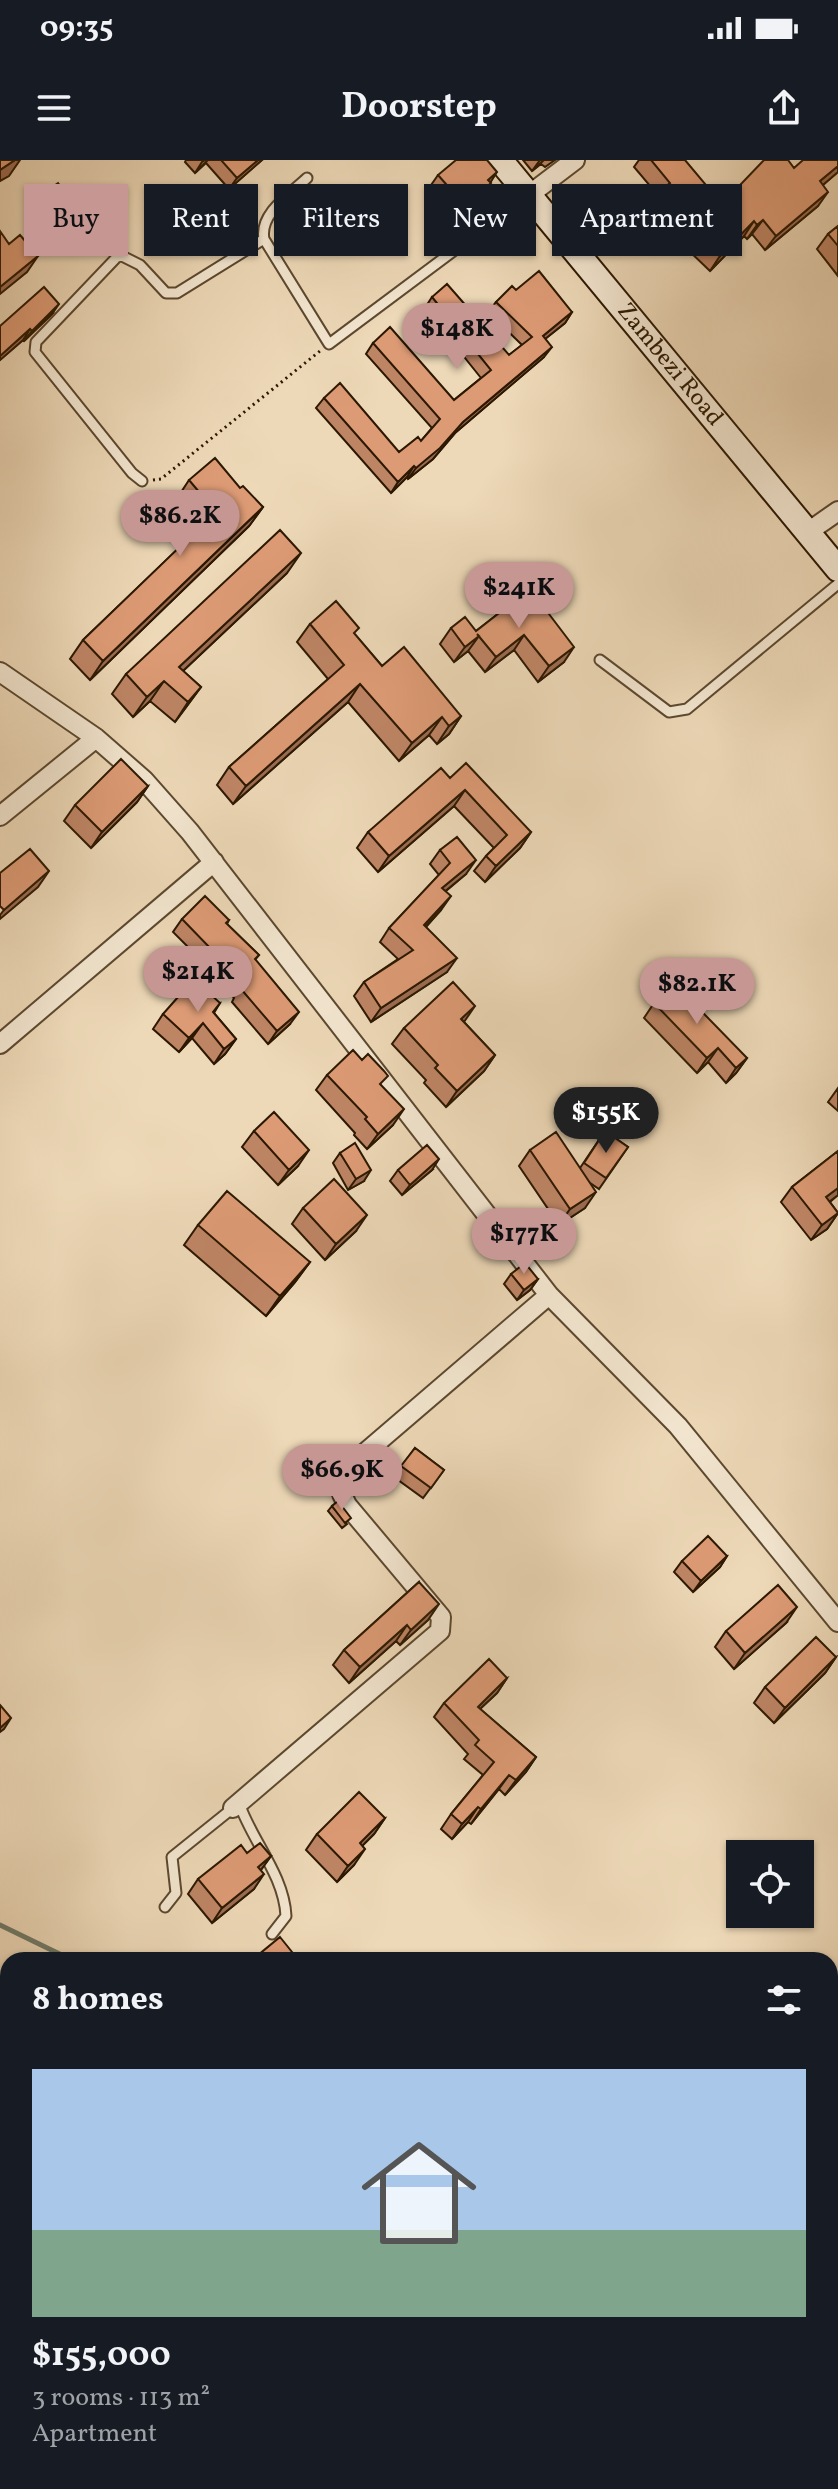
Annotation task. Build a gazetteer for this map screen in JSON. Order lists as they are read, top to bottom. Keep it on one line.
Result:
{"streets":{"main road":["Zambezi Road"]},"page":{"status":"09:35","header":"Doorstep","chip":["Buy","Rent","Filters","New","Apartment"],"price":["$148K","$86.2K","$241K","$214K","$82.1K","$155K","$177K","$66.9K"],"heading":"8 homes","list":[{"name":"$155,000","note":"3 rooms · 113 m² · Apartment"}]}}
